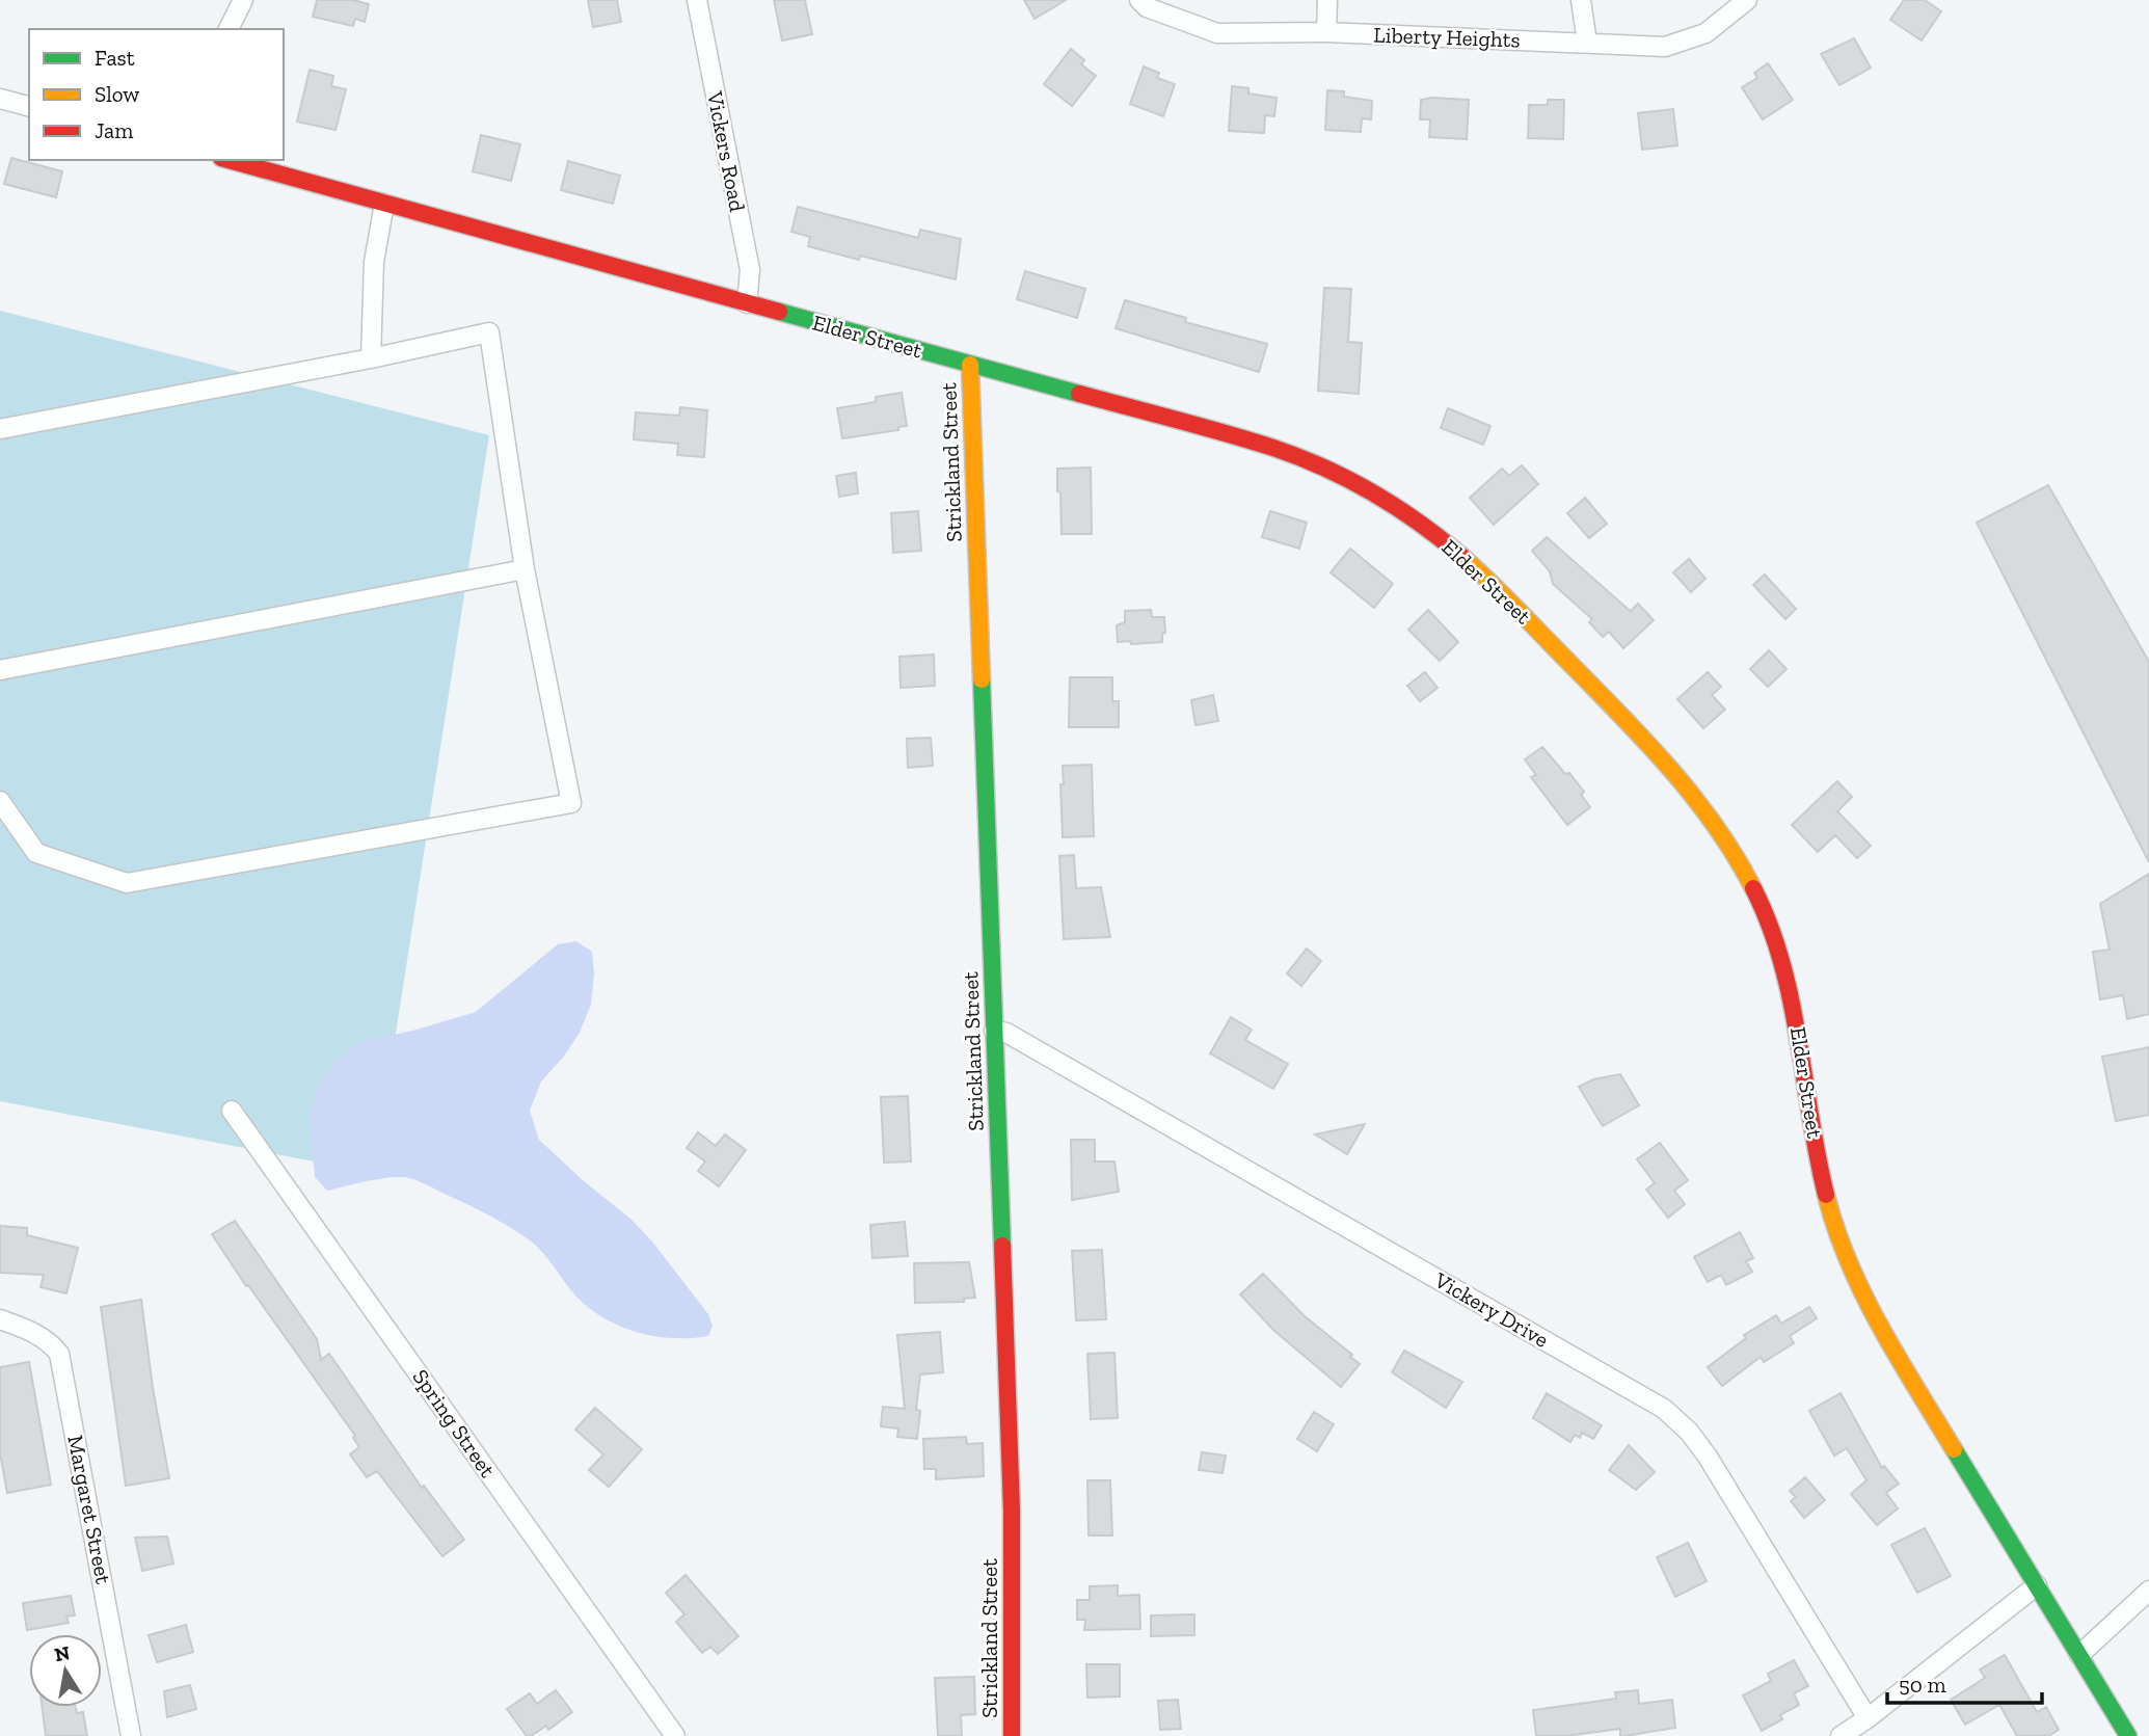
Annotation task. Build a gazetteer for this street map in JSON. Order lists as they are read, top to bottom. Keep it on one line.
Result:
{"streets":{"street":["Liberty Heights","Vickers Road","Elder Street","Strickland Street","Vickery Drive","Spring Street","Margaret Street"]},"crossings":[["Vickers Road","Elder Street"],["Elder Street","Strickland Street"],["Strickland Street","Vickery Drive"]],"legend":["Fast","Slow","Jam"],"scale_bar":"50 m","north":"top"}
